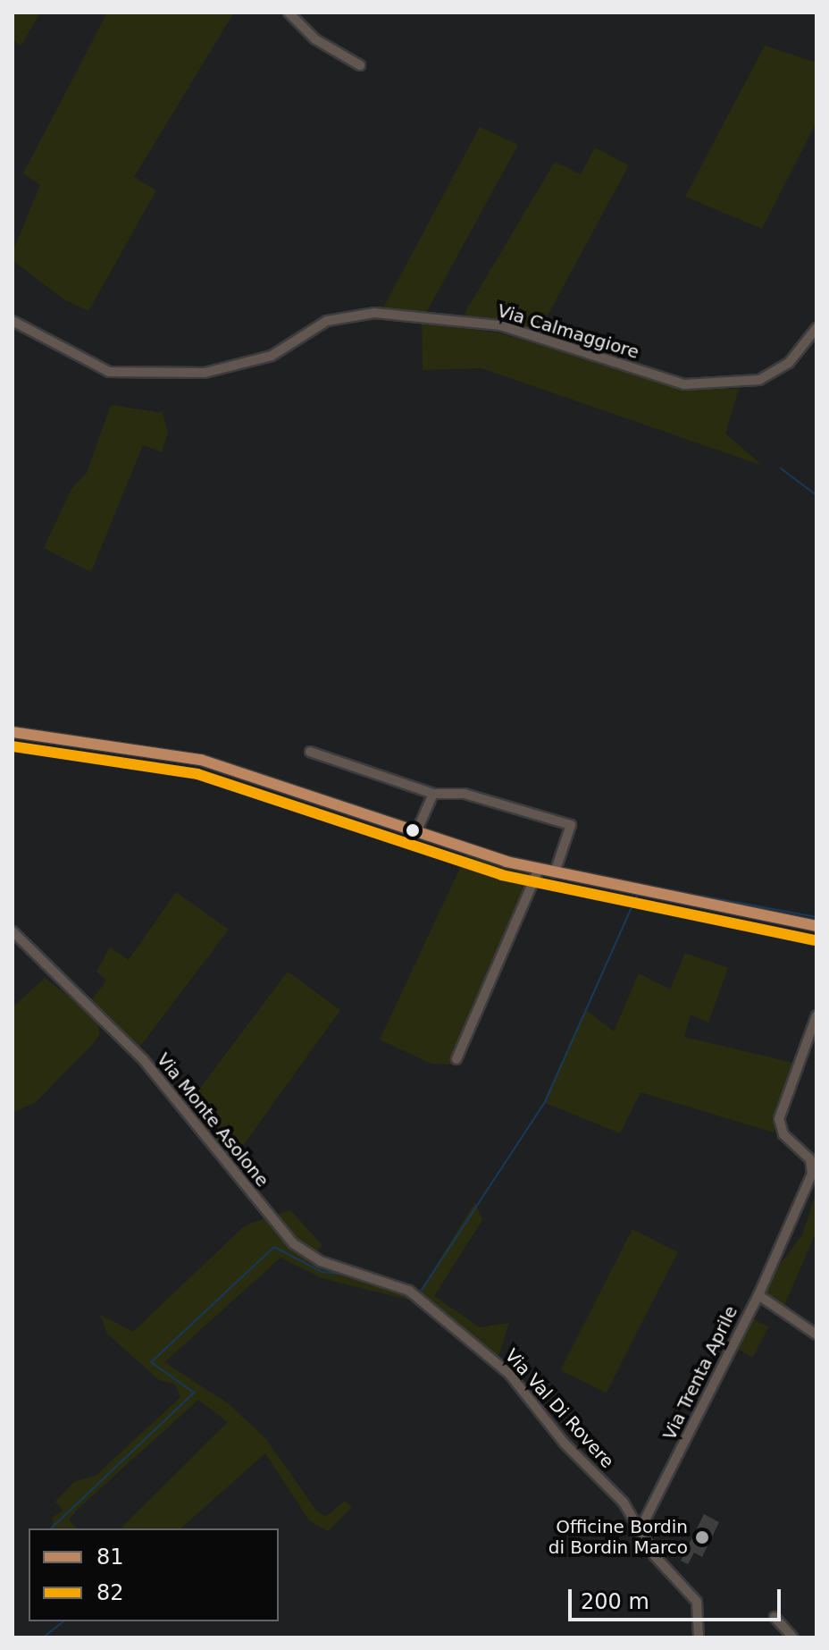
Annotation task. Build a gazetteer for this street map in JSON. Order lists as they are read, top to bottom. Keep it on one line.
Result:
{"streets":{"street":["Via Calmaggiore","Via Monte Asolone","Via Trenta Aprile","Via Val Di Rovere"]},"crossings":[["Via Monte Asolone","Via Val Di Rovere"],["Via Trenta Aprile","Via Val Di Rovere"]],"places":["Officine Bordin di Bordin Marco"],"lines":["transit line 81","transit line 82"],"legend":["81","82"],"scale_bar":"200 m"}
